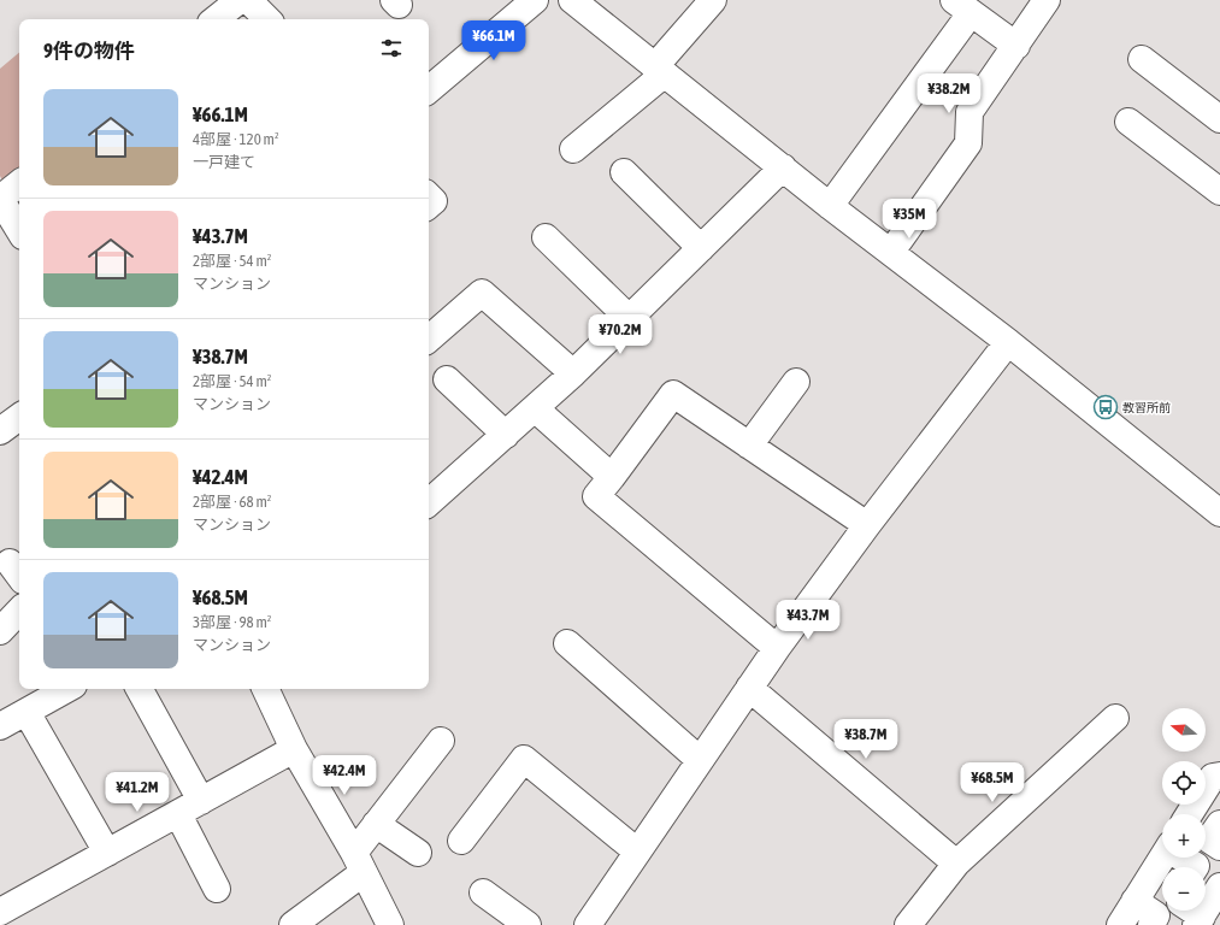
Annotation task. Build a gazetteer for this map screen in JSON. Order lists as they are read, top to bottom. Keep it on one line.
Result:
{"places":{"bus stop":["教習所前"]},"north":"left","page":{"heading":"9件の物件","price":["¥66.1M","¥38.2M","¥35M","¥70.2M","¥43.7M","¥38.7M","¥42.4M","¥68.5M","¥41.2M"],"list":[{"name":"¥66.1M","note":"4部屋 · 120 m² · 一戸建て"},{"name":"¥43.7M","note":"2部屋 · 54 m² · マンション"},{"name":"¥38.7M","note":"2部屋 · 54 m² · マンション"},{"name":"¥42.4M","note":"2部屋 · 68 m² · マンション"},{"name":"¥68.5M","note":"3部屋 · 98 m² · マンション"}],"map_buttons":["+","−"]}}
